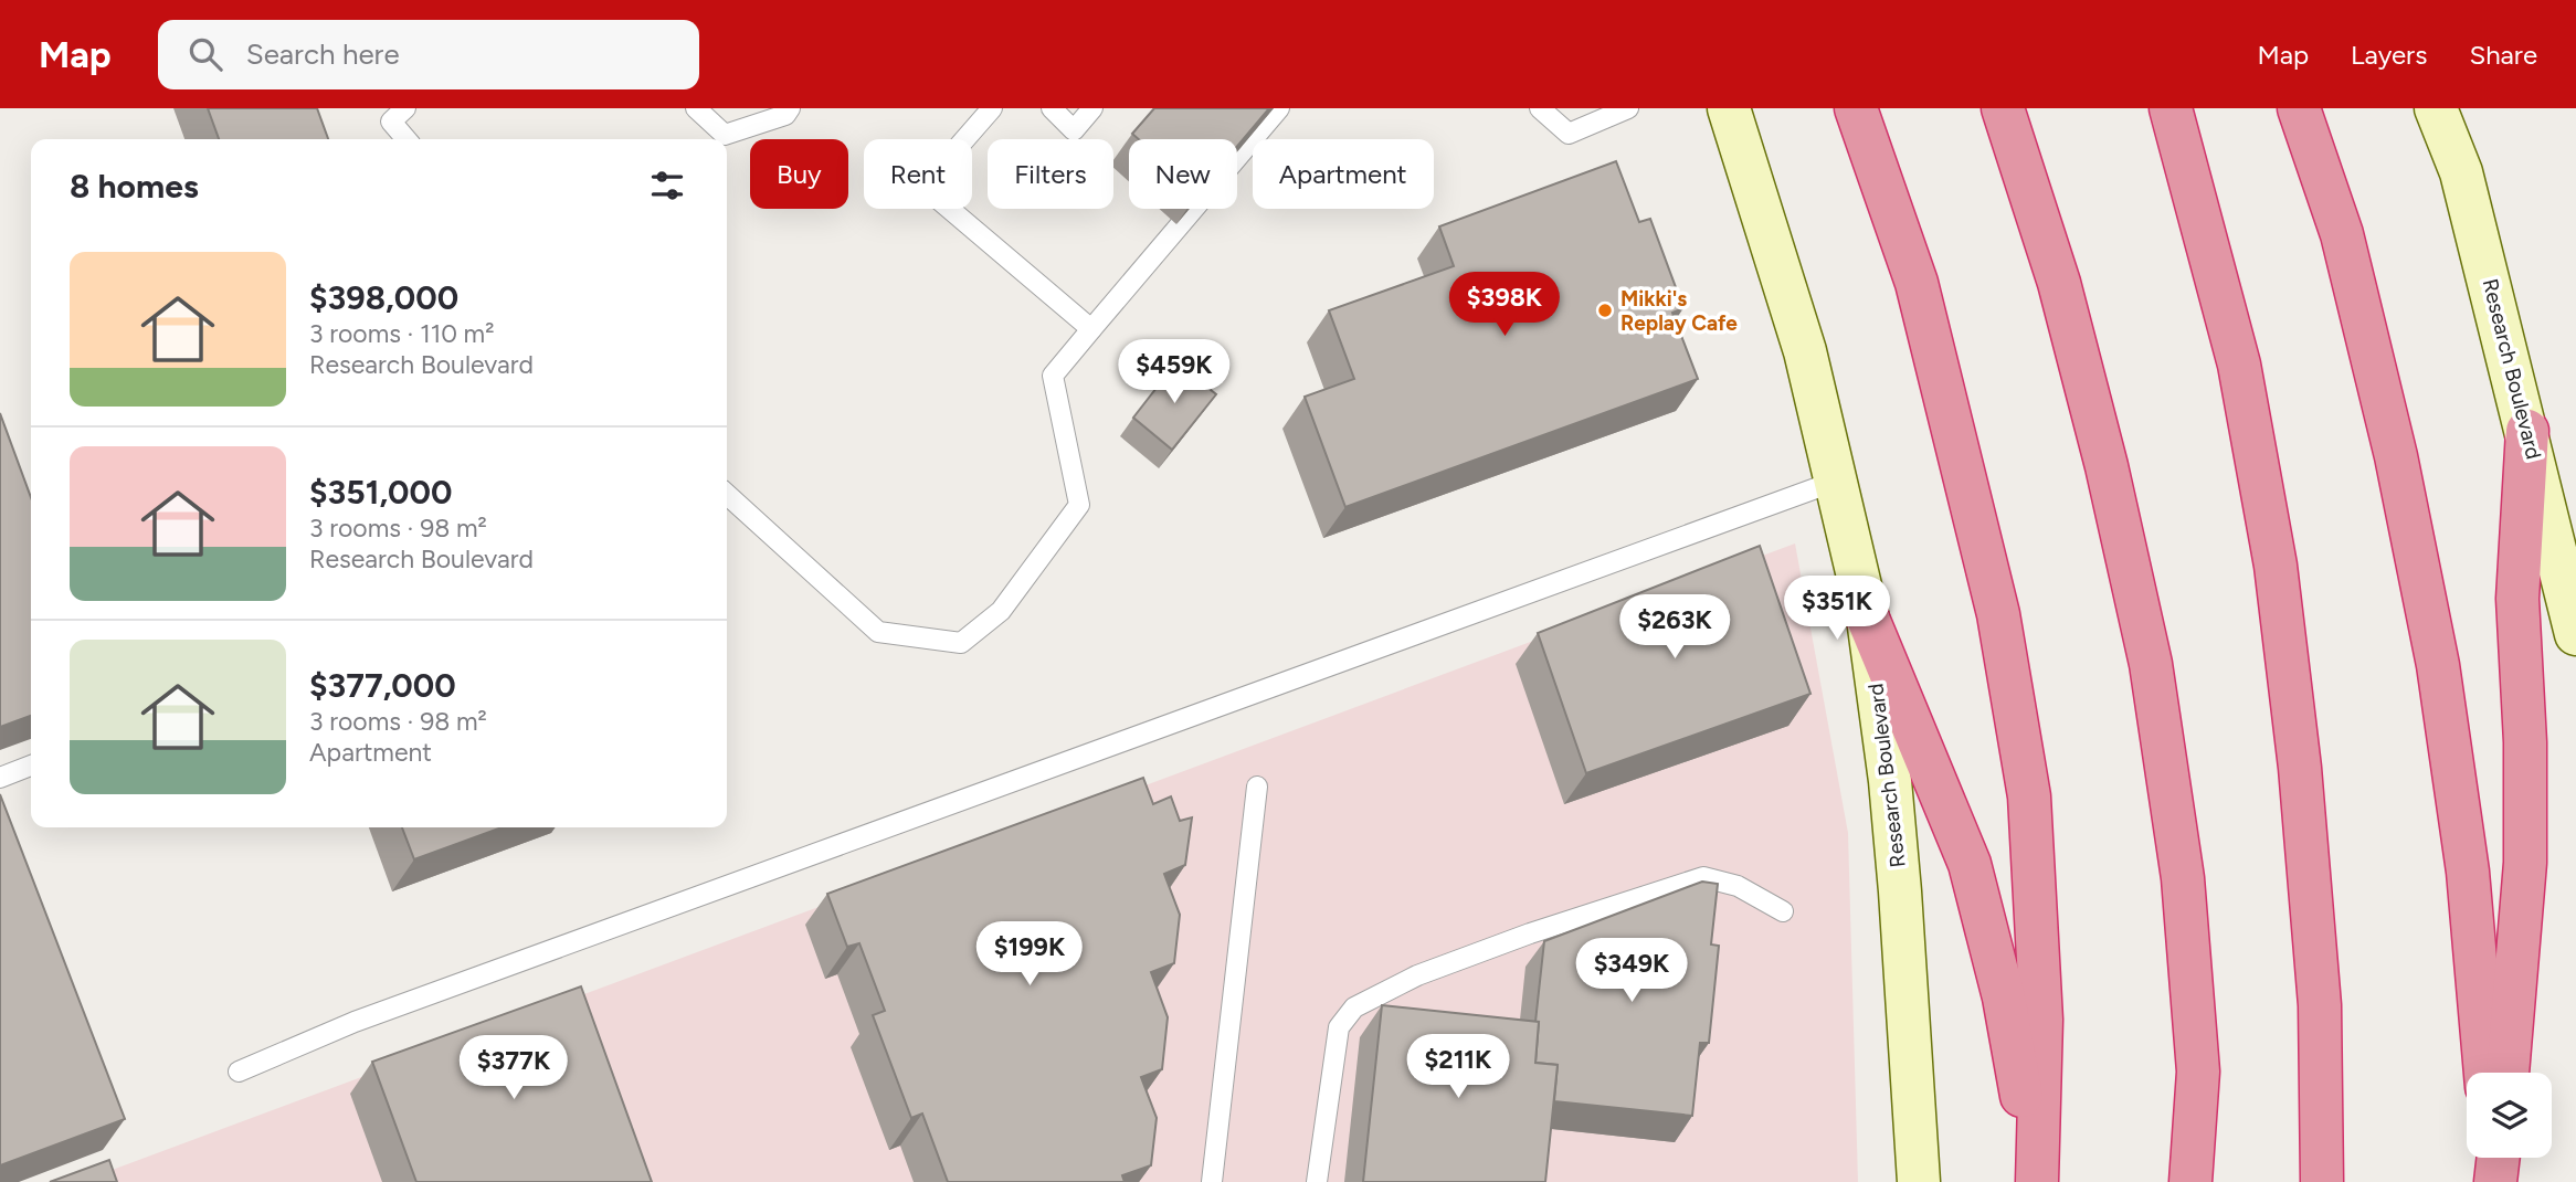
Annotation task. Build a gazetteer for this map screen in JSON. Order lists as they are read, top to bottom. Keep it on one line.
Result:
{"streets":{"main road":["Research Boulevard"]},"places":["Mikki's Replay Cafe"],"page":{"header":"Map","search":"Search here","nav":["Map","Layers","Share"],"chip":["Buy","Rent","Filters","New","Apartment"],"heading":"8 homes","list":[{"name":"$398,000","note":"3 rooms · 110 m² · Research Boulevard"},{"name":"$351,000","note":"3 rooms · 98 m² · Research Boulevard"},{"name":"$377,000","note":"3 rooms · 98 m² · Apartment"}],"price":["$398K","$459K","$351K","$263K","$199K","$349K","$211K","$377K"]}}
